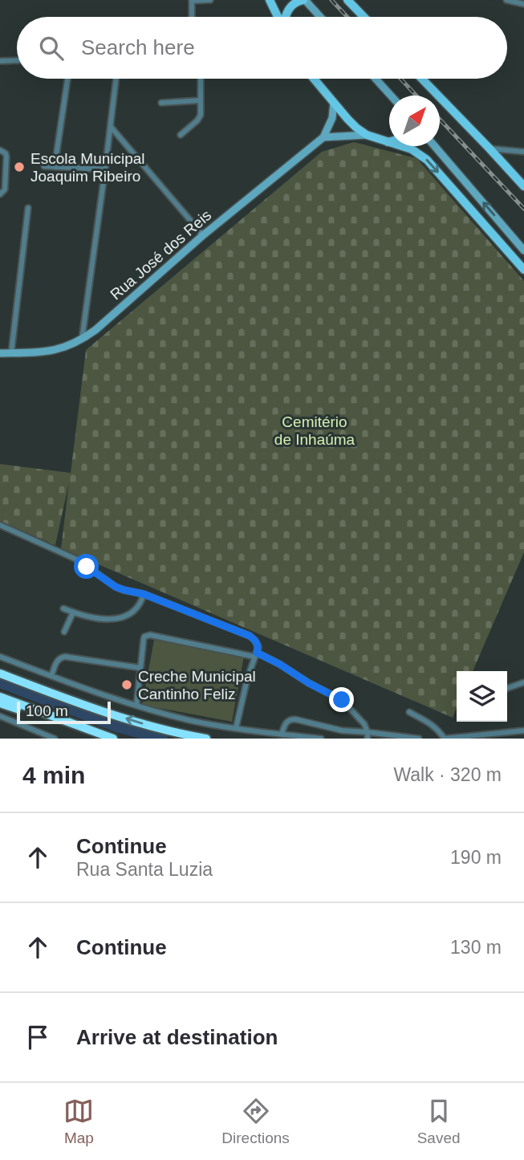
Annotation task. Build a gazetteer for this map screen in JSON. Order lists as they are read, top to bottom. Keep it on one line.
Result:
{"streets":{"street":["Rua José dos Reis"]},"parks":["Cemitério de Inhaúma"],"places":["Escola Municipal Joaquim Ribeiro","Creche Municipal Cantinho Feliz"],"scale_bar":"100 m","north":"top right","page":{"search":"Search here","scale":"100 m","heading":["4 min","Walk · 320 m"],"list":[["Continue","Rua Santa Luzia","190 m"],["Continue","130 m"],"Arrive at destination"],"nav":["Map","Directions","Saved"]}}
